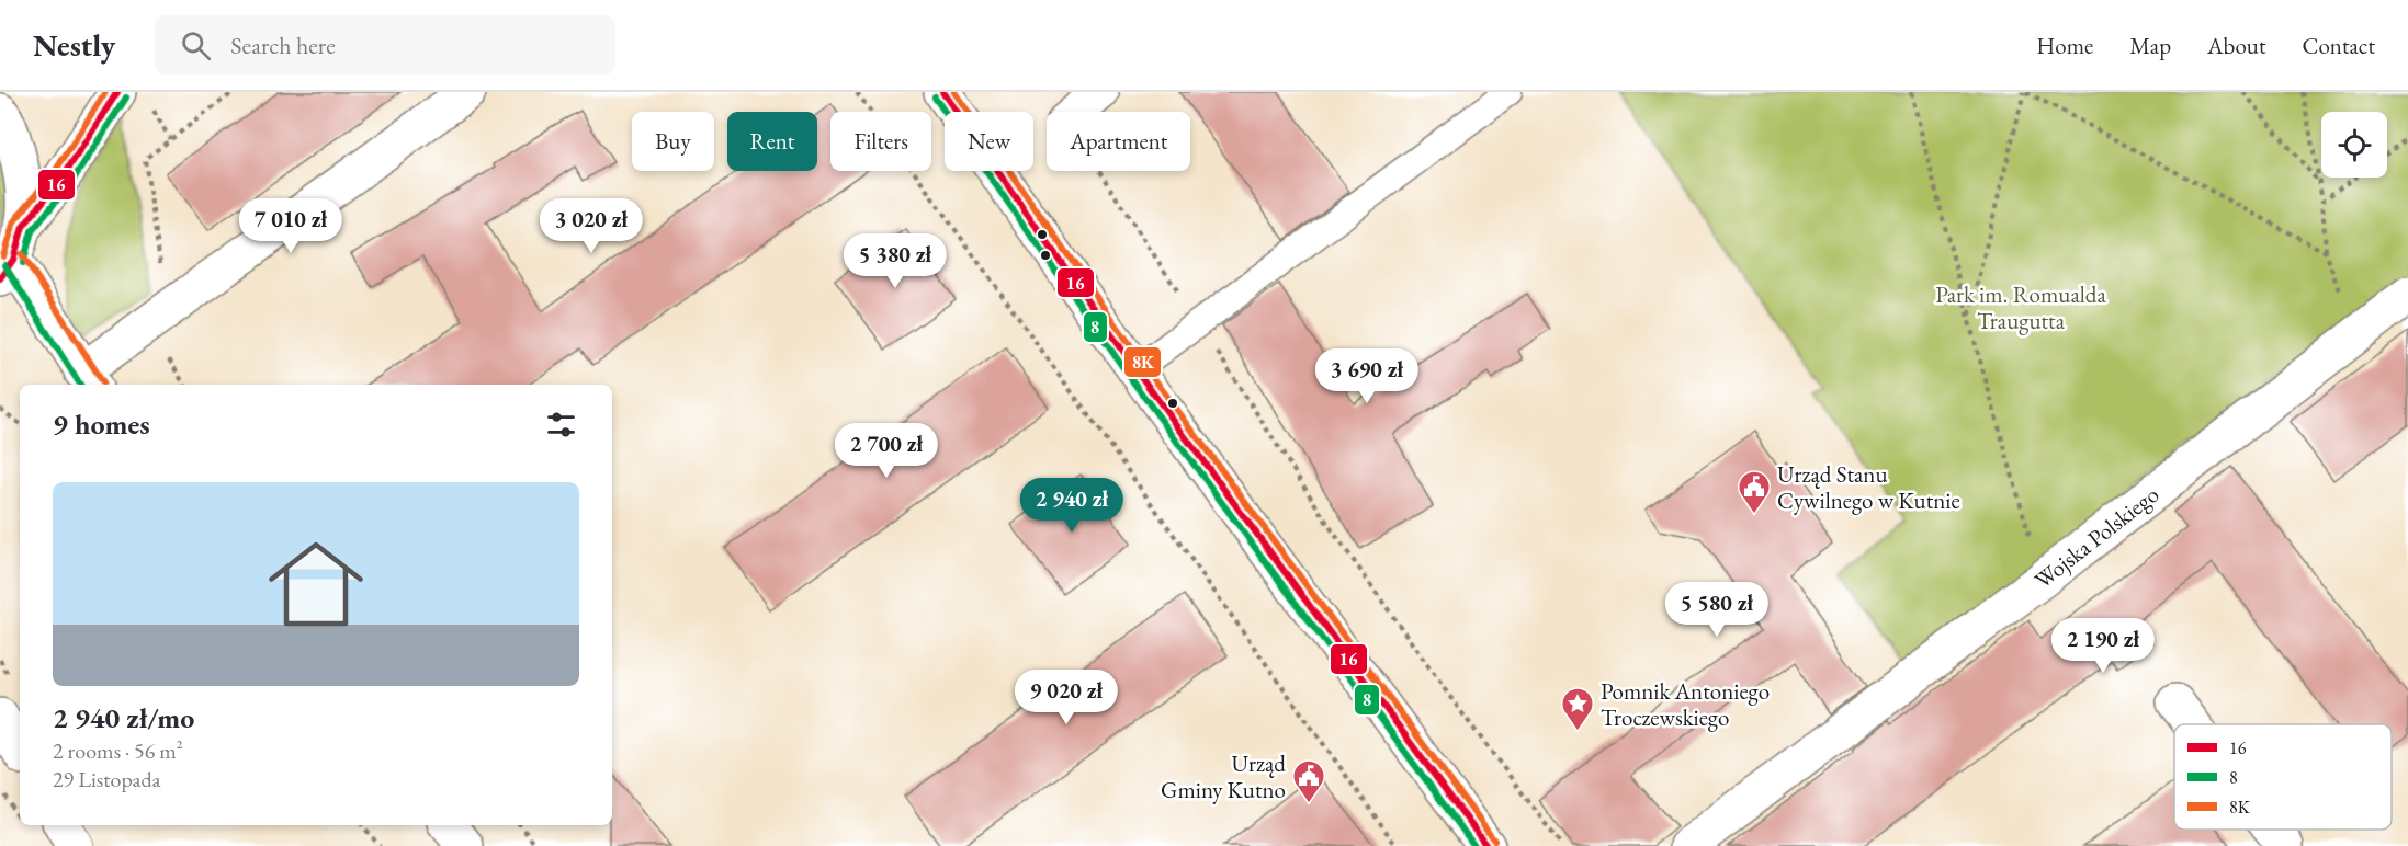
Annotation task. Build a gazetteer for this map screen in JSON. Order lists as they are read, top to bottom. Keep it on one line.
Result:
{"streets":{"street":["Wojska Polskiego"]},"parks":["Park im. Romualda Traugutta"],"places":{"public building":["Urząd Stanu Cywilnego w Kutnie","Urząd Gminy Kutno"],"place":["Pomnik Antoniego Troczewskiego"]},"lines":["transit line 16","transit line 8K","transit line 8"],"legend":["16","8","8K"],"page":{"header":"Nestly","search":"Search here","nav":["Home","Map","About","Contact"],"chip":["Buy","Rent","Filters","New","Apartment"],"price":["7 010 zł","3 020 zł","5 380 zł","3 690 zł","2 700 zł","2 940 zł","5 580 zł","2 190 zł","9 020 zł"],"heading":"9 homes","list":[{"name":"2 940 zł/mo","note":"2 rooms · 56 m² · 29 Listopada"}]}}
